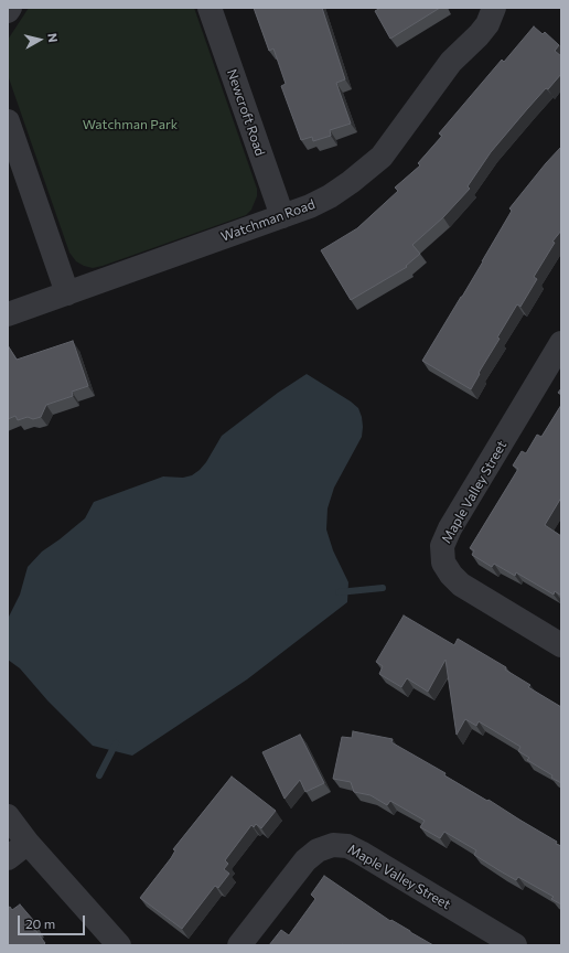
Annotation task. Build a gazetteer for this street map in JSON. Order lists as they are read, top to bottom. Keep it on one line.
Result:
{"streets":{"street":["Newcroft Road","Watchman Road","Maple Valley Street"]},"crossings":[["Newcroft Road","Watchman Road"]],"parks":["Watchman Park"],"scale_bar":"20 m","north":"right"}
